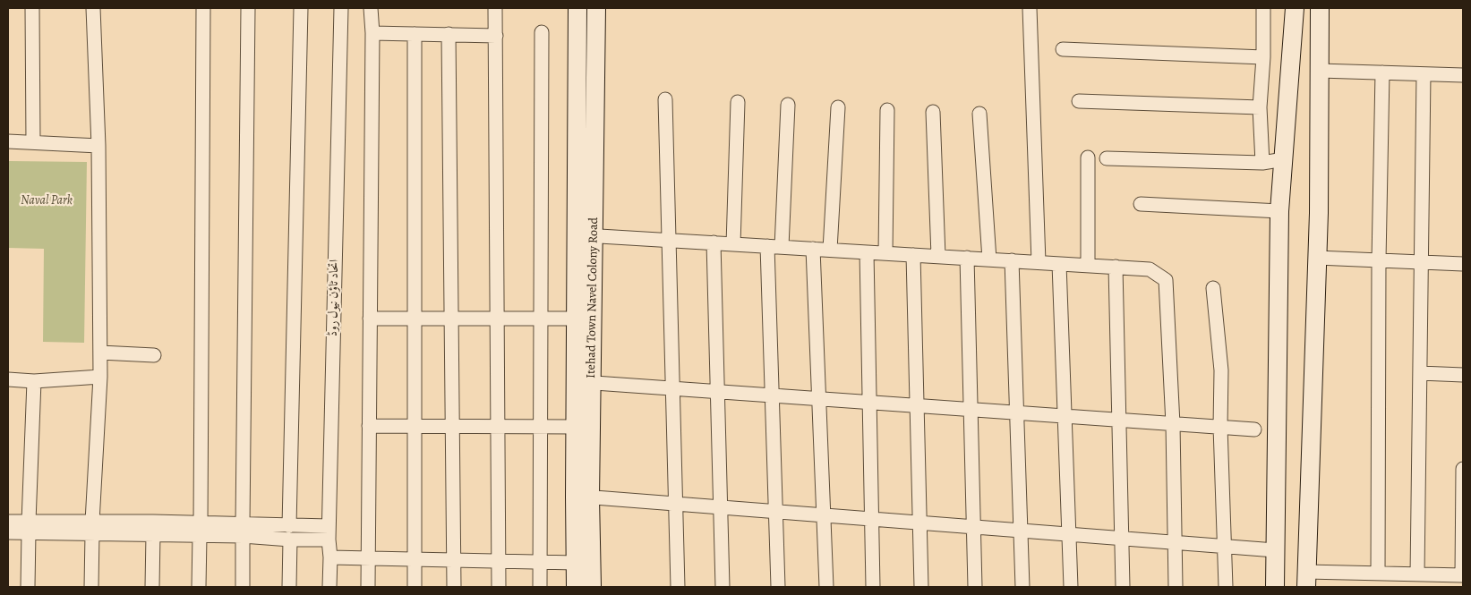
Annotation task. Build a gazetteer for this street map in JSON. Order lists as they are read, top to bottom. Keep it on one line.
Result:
{"streets":{"street":["اتحاد ٹاؤن نیول روڈ","Itehad Town Navel Colony Road"]},"parks":["Naval Park"]}
